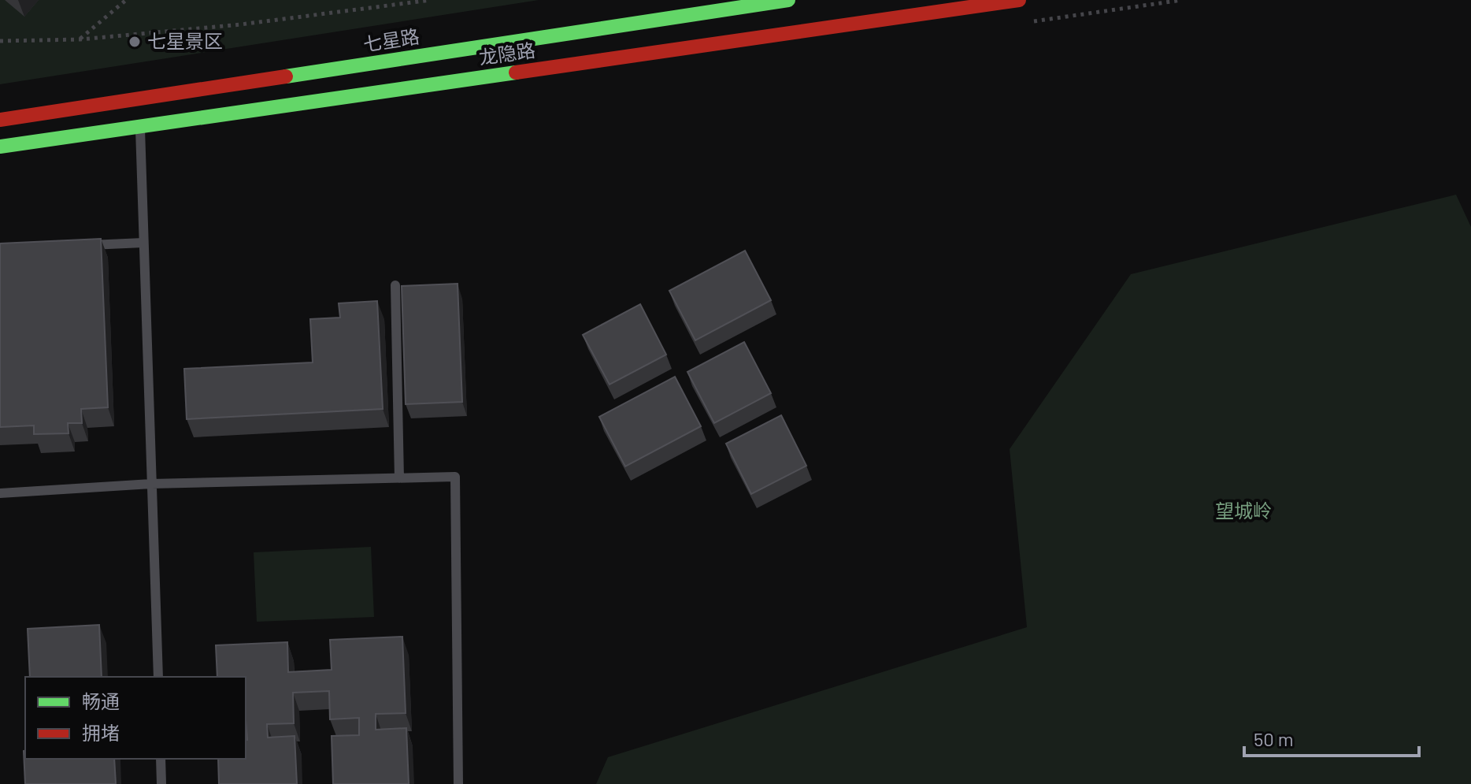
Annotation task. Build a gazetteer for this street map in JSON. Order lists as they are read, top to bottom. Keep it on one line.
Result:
{"streets":{"main road":["七星路","龙隐路"]},"crossings":[["七星路","龙隐路"]],"parks":["望城岭"],"places":["七星景区"],"legend":["畅通","拥堵"],"scale_bar":"50 m"}
